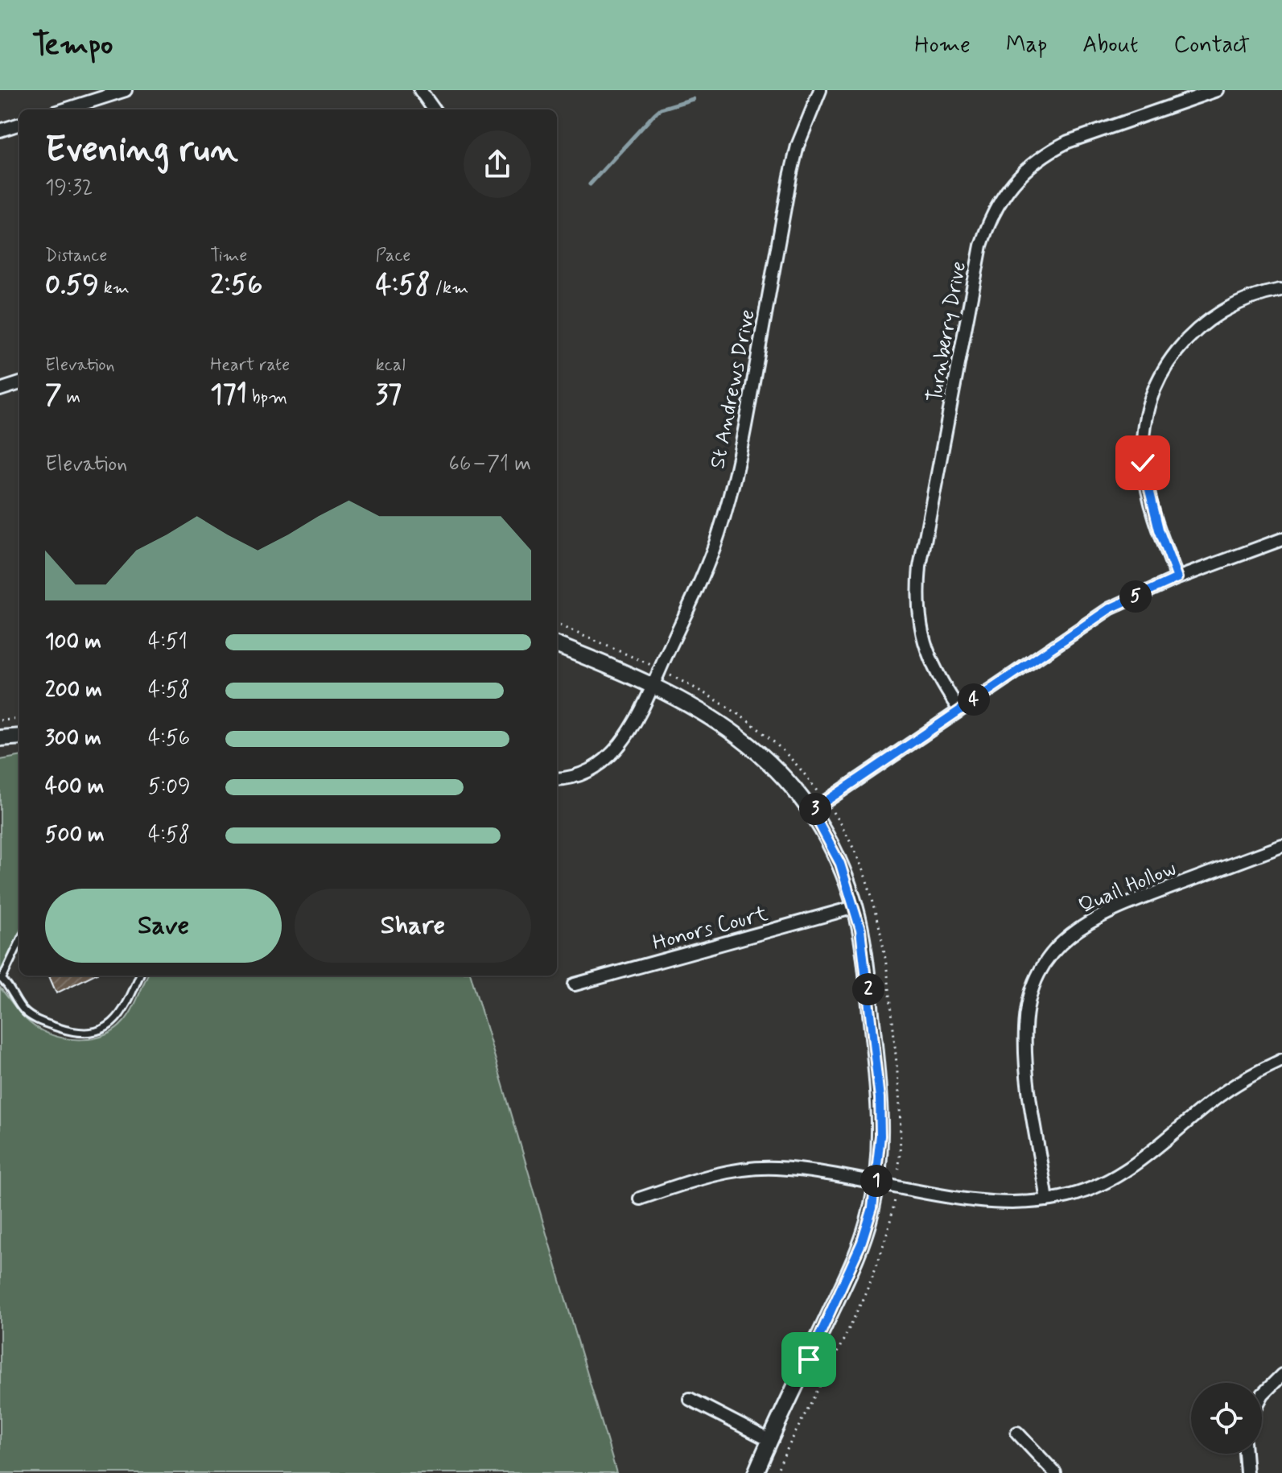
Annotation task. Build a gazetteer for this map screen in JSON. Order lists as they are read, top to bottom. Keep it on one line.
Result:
{"streets":{"street":["Turnberry Drive","St Andrews Drive","Quail Hollow","Honors Court"]},"page":{"header":"Tempo","nav":["Home","Map","About","Contact"],"heading":["Evening run","19:32"],"stats":[["Distance","0.59 km"],["Time","2:56"],["Pace","4:58 /km"],["Elevation","7 m"],["Heart rate","171 bpm"],["kcal","37"]],"chart":["Elevation","66–71 m"],"pins":["5","4","3","2","1"],"list":[{"name":"100 m","note":"4:51"},{"name":"200 m","note":"4:58"},{"name":"300 m","note":"4:56"},{"name":"400 m","note":"5:09"},{"name":"500 m","note":"4:58"}],"buttons":["Save","Share"]}}
